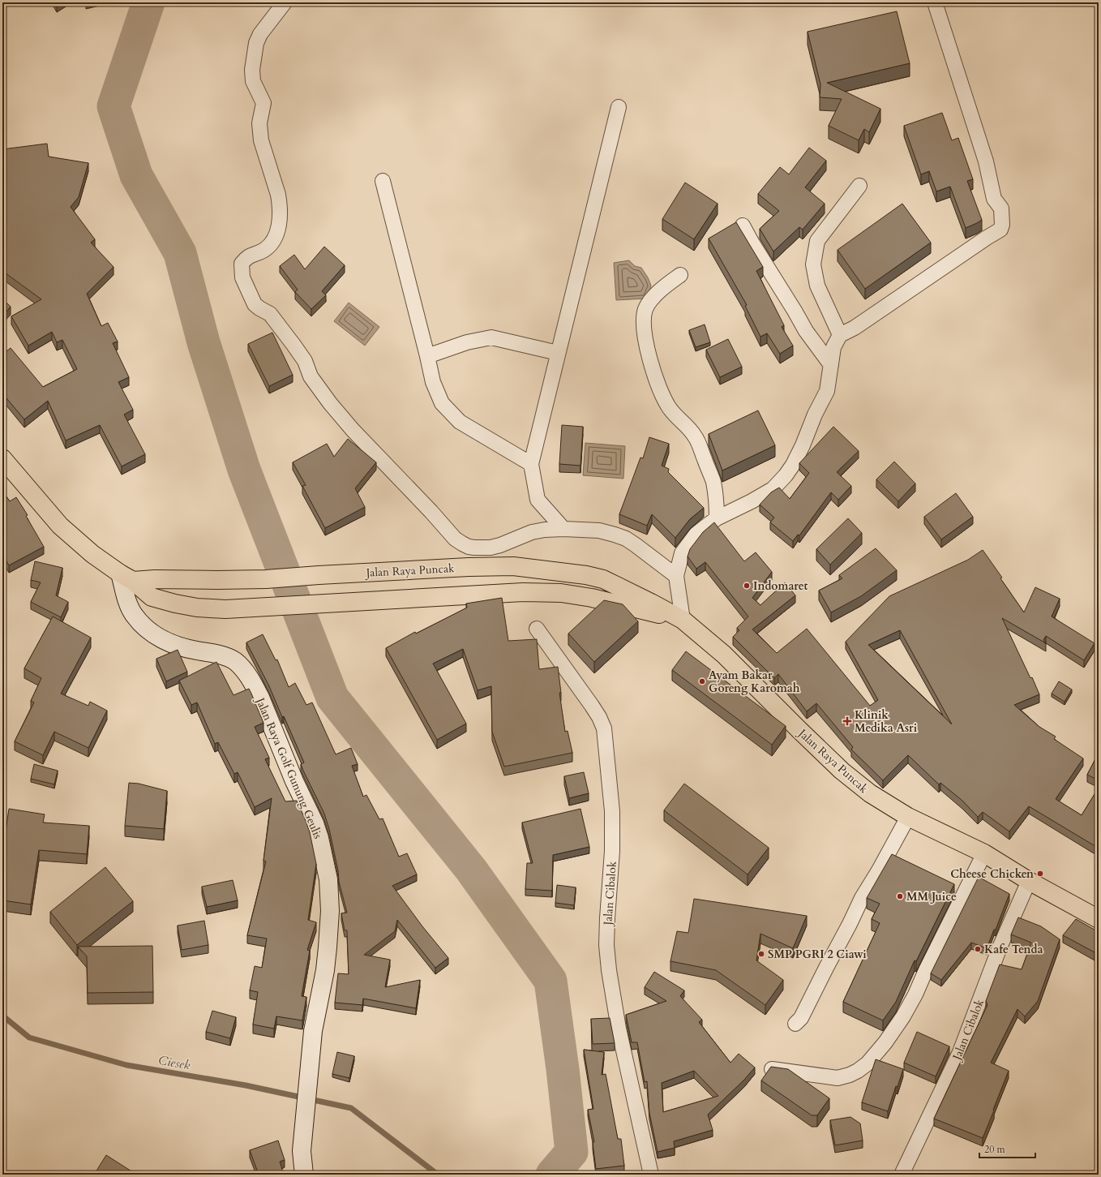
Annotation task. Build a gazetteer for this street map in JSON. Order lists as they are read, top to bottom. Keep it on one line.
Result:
{"streets":{"highway":["Jalan Raya Puncak"],"main road":["Jalan Raya Golf Gunung Geulis"],"street":["Jalan Cibalok"]},"crossings":[["Jalan Raya Puncak","Jalan Raya Golf Gunung Geulis"],["Jalan Raya Puncak","Jalan Cibalok"]],"water":["Ciesek"],"places":{"other":["Indomaret","Ayam Bakar Goreng Karomah","Cheese Chicken","MM Juice","Kafe Tenda","SMP PGRI 2 Ciawi"],"health":["Klinik Medika Asri"]},"scale_bar":"20 m"}
